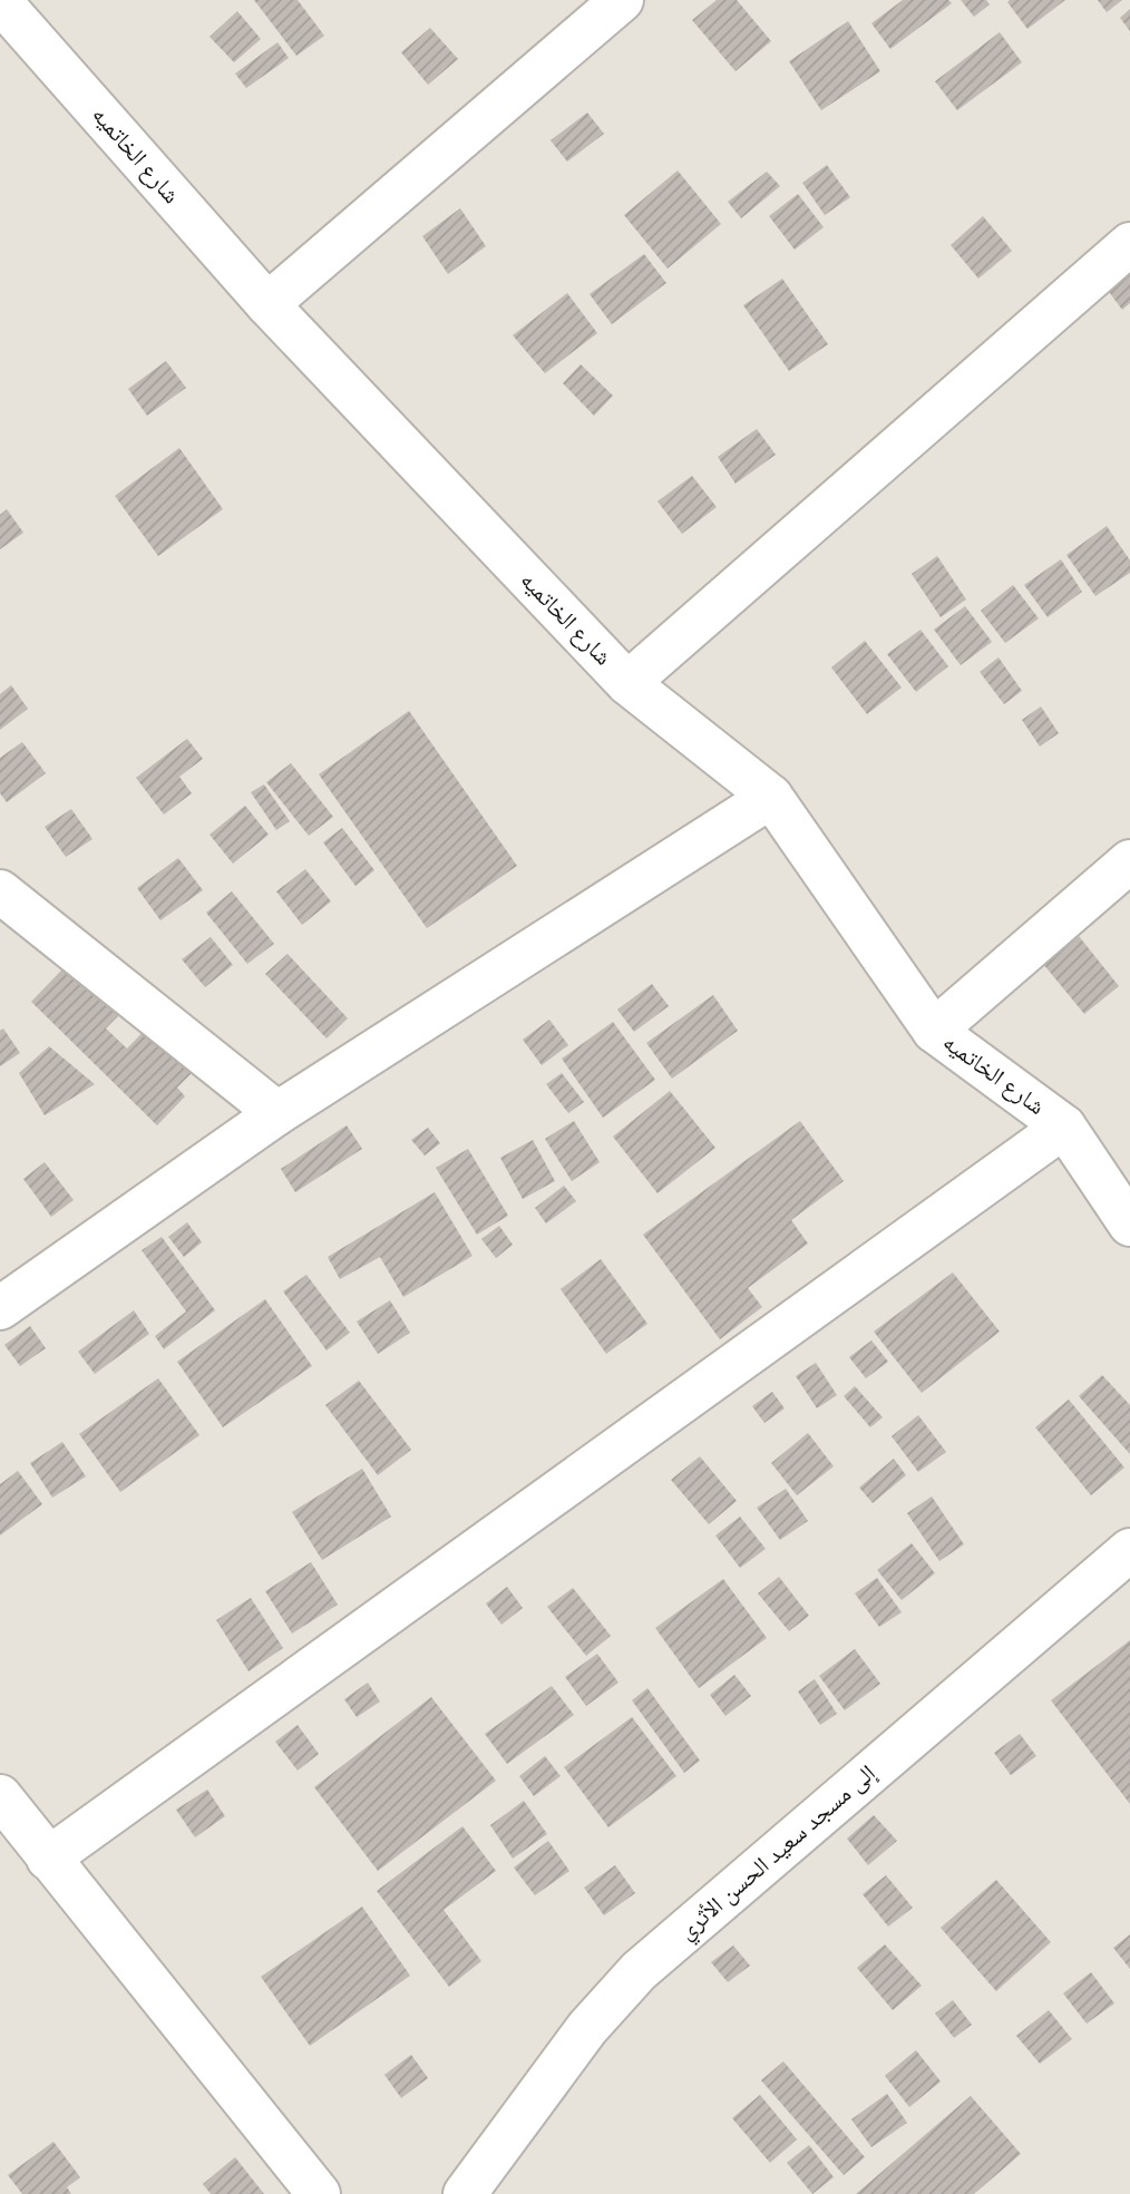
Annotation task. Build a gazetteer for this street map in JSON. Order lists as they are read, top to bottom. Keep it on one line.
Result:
{"streets":{"street":["شارع الخاتميه","إلى مسجد سعيد الحسن الأثري"]}}
